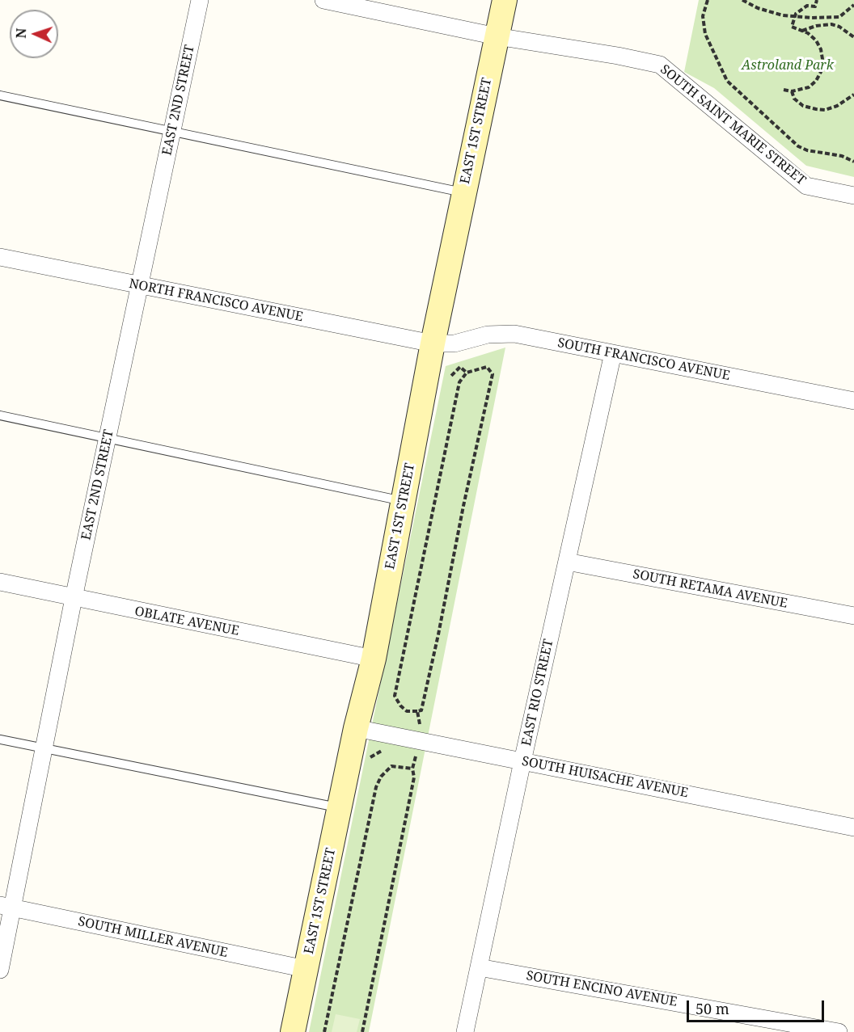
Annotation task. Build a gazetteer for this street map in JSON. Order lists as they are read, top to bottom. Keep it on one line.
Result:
{"streets":{"street":["EAST 2ND STREET","SOUTH SAINT MARIE STREET","EAST 1ST STREET","NORTH FRANCISCO AVENUE","SOUTH FRANCISCO AVENUE","SOUTH RETAMA AVENUE","OBLATE AVENUE","EAST RIO STREET","SOUTH HUISACHE AVENUE","SOUTH MILLER AVENUE","SOUTH ENCINO AVENUE"]},"crossings":[["EAST 2ND STREET","NORTH FRANCISCO AVENUE"],["EAST 2ND STREET","OBLATE AVENUE"],["EAST 2ND STREET","SOUTH MILLER AVENUE"],["SOUTH SAINT MARIE STREET","EAST 1ST STREET"],["EAST 1ST STREET","NORTH FRANCISCO AVENUE"],["EAST 1ST STREET","SOUTH FRANCISCO AVENUE"],["EAST 1ST STREET","OBLATE AVENUE"],["EAST 1ST STREET","SOUTH HUISACHE AVENUE"],["EAST 1ST STREET","SOUTH MILLER AVENUE"],["NORTH FRANCISCO AVENUE","SOUTH FRANCISCO AVENUE"],["SOUTH FRANCISCO AVENUE","EAST RIO STREET"],["SOUTH RETAMA AVENUE","EAST RIO STREET"],["EAST RIO STREET","SOUTH HUISACHE AVENUE"],["EAST RIO STREET","SOUTH ENCINO AVENUE"]],"parks":["Astroland Park"],"scale_bar":"50 m","north":"left"}
